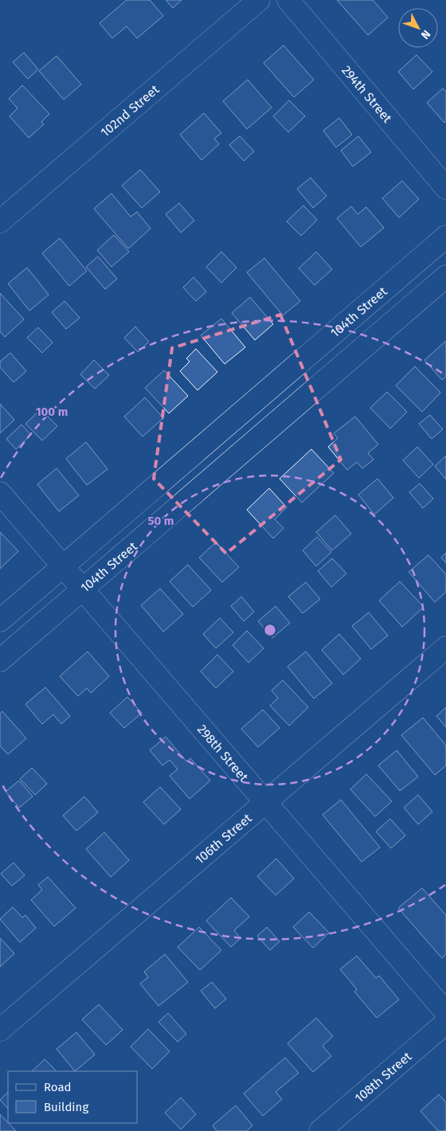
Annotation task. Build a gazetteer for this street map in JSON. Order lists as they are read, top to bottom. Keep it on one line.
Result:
{"streets":{"street":["294th Street","102nd Street","104th Street","298th Street","106th Street","108th Street"]},"crossings":[["104th Street","298th Street"],["298th Street","106th Street"]],"legend":["Road","Building"],"north":"bottom right","rings":["100 m","50 m"]}
